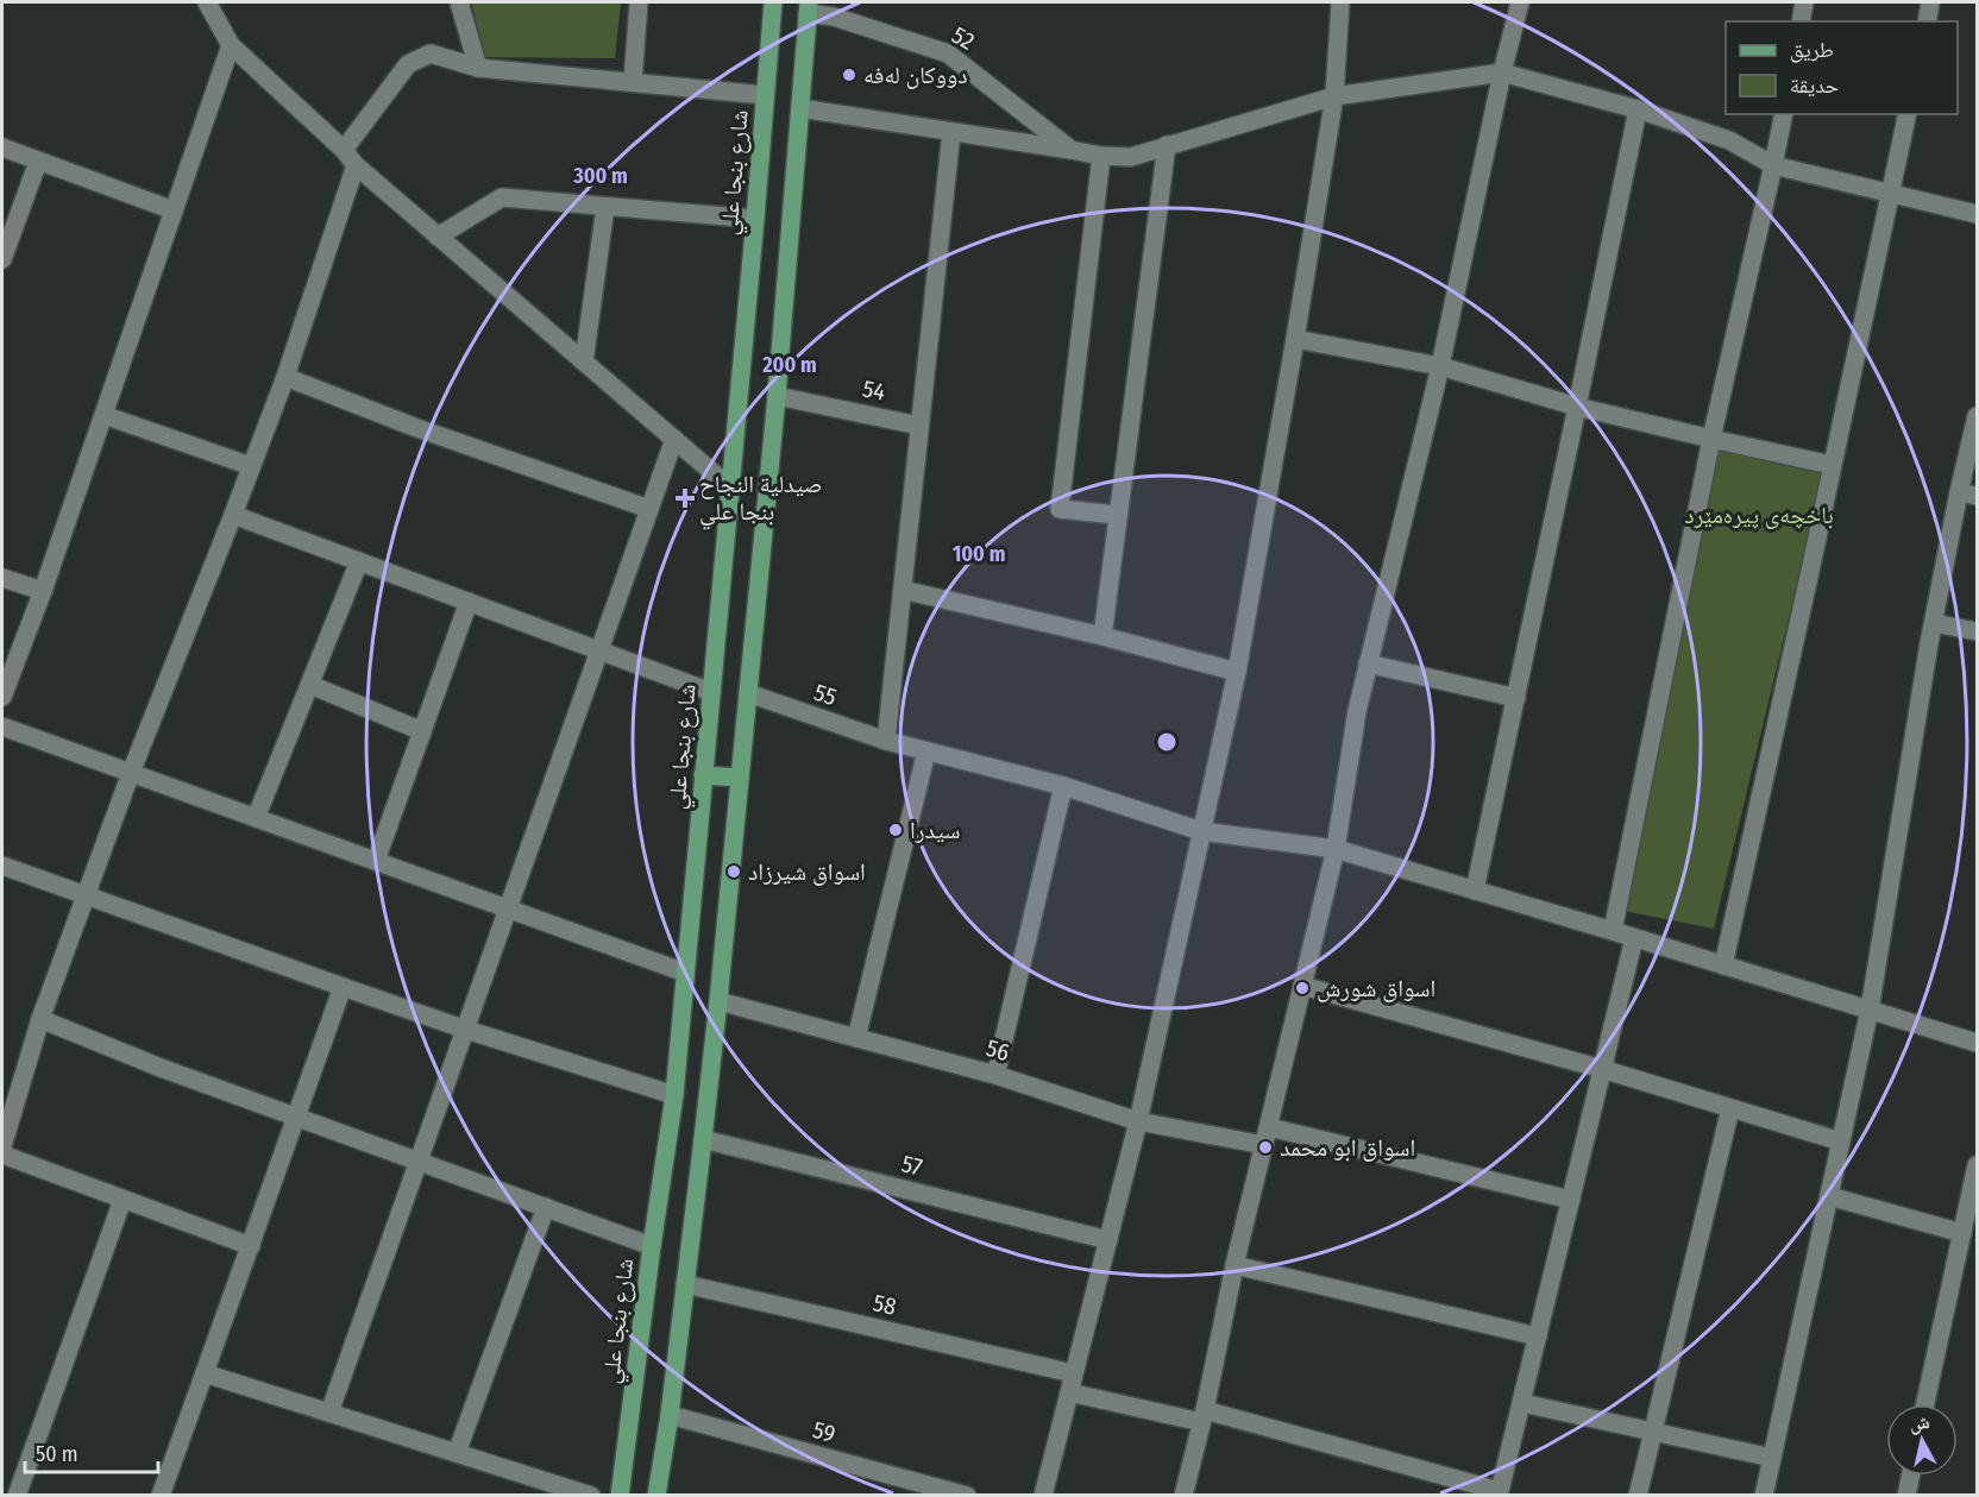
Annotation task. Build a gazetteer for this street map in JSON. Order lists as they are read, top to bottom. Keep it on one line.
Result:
{"streets":{"main road":["شارع بنجا علي"],"street":["52","54","55","56","57","58","59"]},"parks":["باخچەی پیرەمێرد"],"places":{"other":["دووكان لەفە","سيدرا","اسواق شيرزاد","اسواق شورش","اسواق ابو محمد"],"health":["صيدلية النجاح بنجا علي"]},"legend":["طريق","حديقة"],"scale_bar":"50 m","north":"top","rings":["300 m","200 m","100 m"]}
